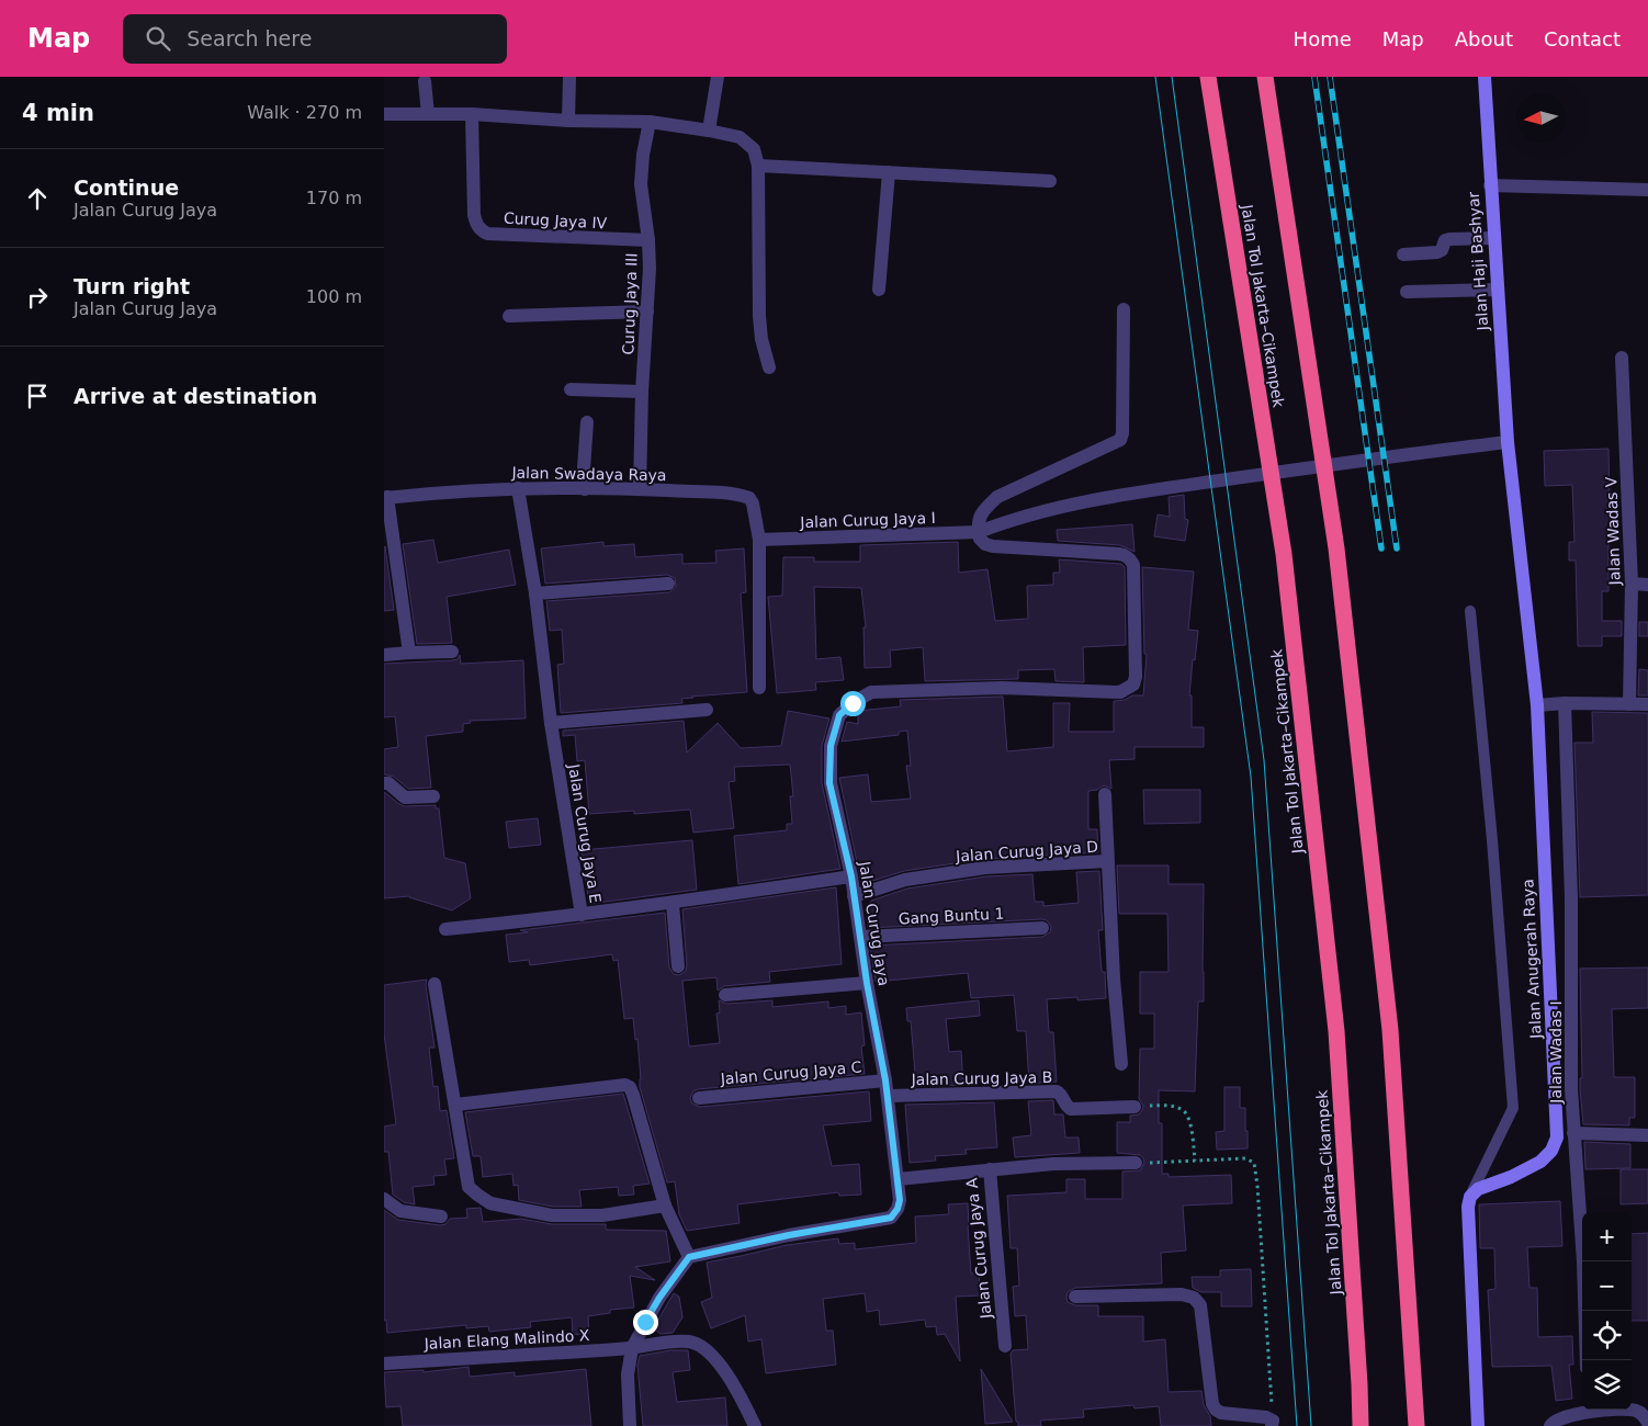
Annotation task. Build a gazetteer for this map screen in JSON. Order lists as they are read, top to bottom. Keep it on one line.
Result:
{"streets":{"highway":["Jalan Tol Jakarta–Cikampek"],"street":["Curug Jaya IV","Jalan Haji Bashyar","Curug Jaya III","Jalan Swadaya Raya","Jalan Curug Jaya I","Jalan Wadas V","Jalan Curug Jaya E","Jalan Curug Jaya D","Gang Buntu 1","Jalan Curug Jaya","Jalan Anugerah Raya","Jalan Wadas I","Jalan Curug Jaya C","Jalan Curug Jaya B","Jalan Curug Jaya A","Jalan Elang Malindo X"]},"crossings":[["Curug Jaya IV","Curug Jaya III"],["Jalan Haji Bashyar","Jalan Curug Jaya I"],["Jalan Haji Bashyar","Jalan Anugerah Raya"],["Curug Jaya III","Jalan Swadaya Raya"],["Jalan Swadaya Raya","Jalan Curug Jaya I"],["Jalan Swadaya Raya","Jalan Curug Jaya E"],["Jalan Curug Jaya I","Jalan Curug Jaya"],["Jalan Curug Jaya I","Jalan Anugerah Raya"],["Jalan Curug Jaya E","Jalan Curug Jaya"],["Jalan Curug Jaya D","Jalan Curug Jaya"],["Gang Buntu 1","Jalan Curug Jaya"],["Jalan Curug Jaya","Jalan Curug Jaya C"],["Jalan Curug Jaya","Jalan Curug Jaya B"],["Jalan Curug Jaya","Jalan Curug Jaya A"]],"north":"left","page":{"header":"Map","search":"Search here","nav":["Home","Map","About","Contact"],"heading":["4 min","Walk · 270 m"],"list":[["Continue","Jalan Curug Jaya","170 m"],["Turn right","Jalan Curug Jaya","100 m"],"Arrive at destination"],"map_buttons":["+","−"]}}
